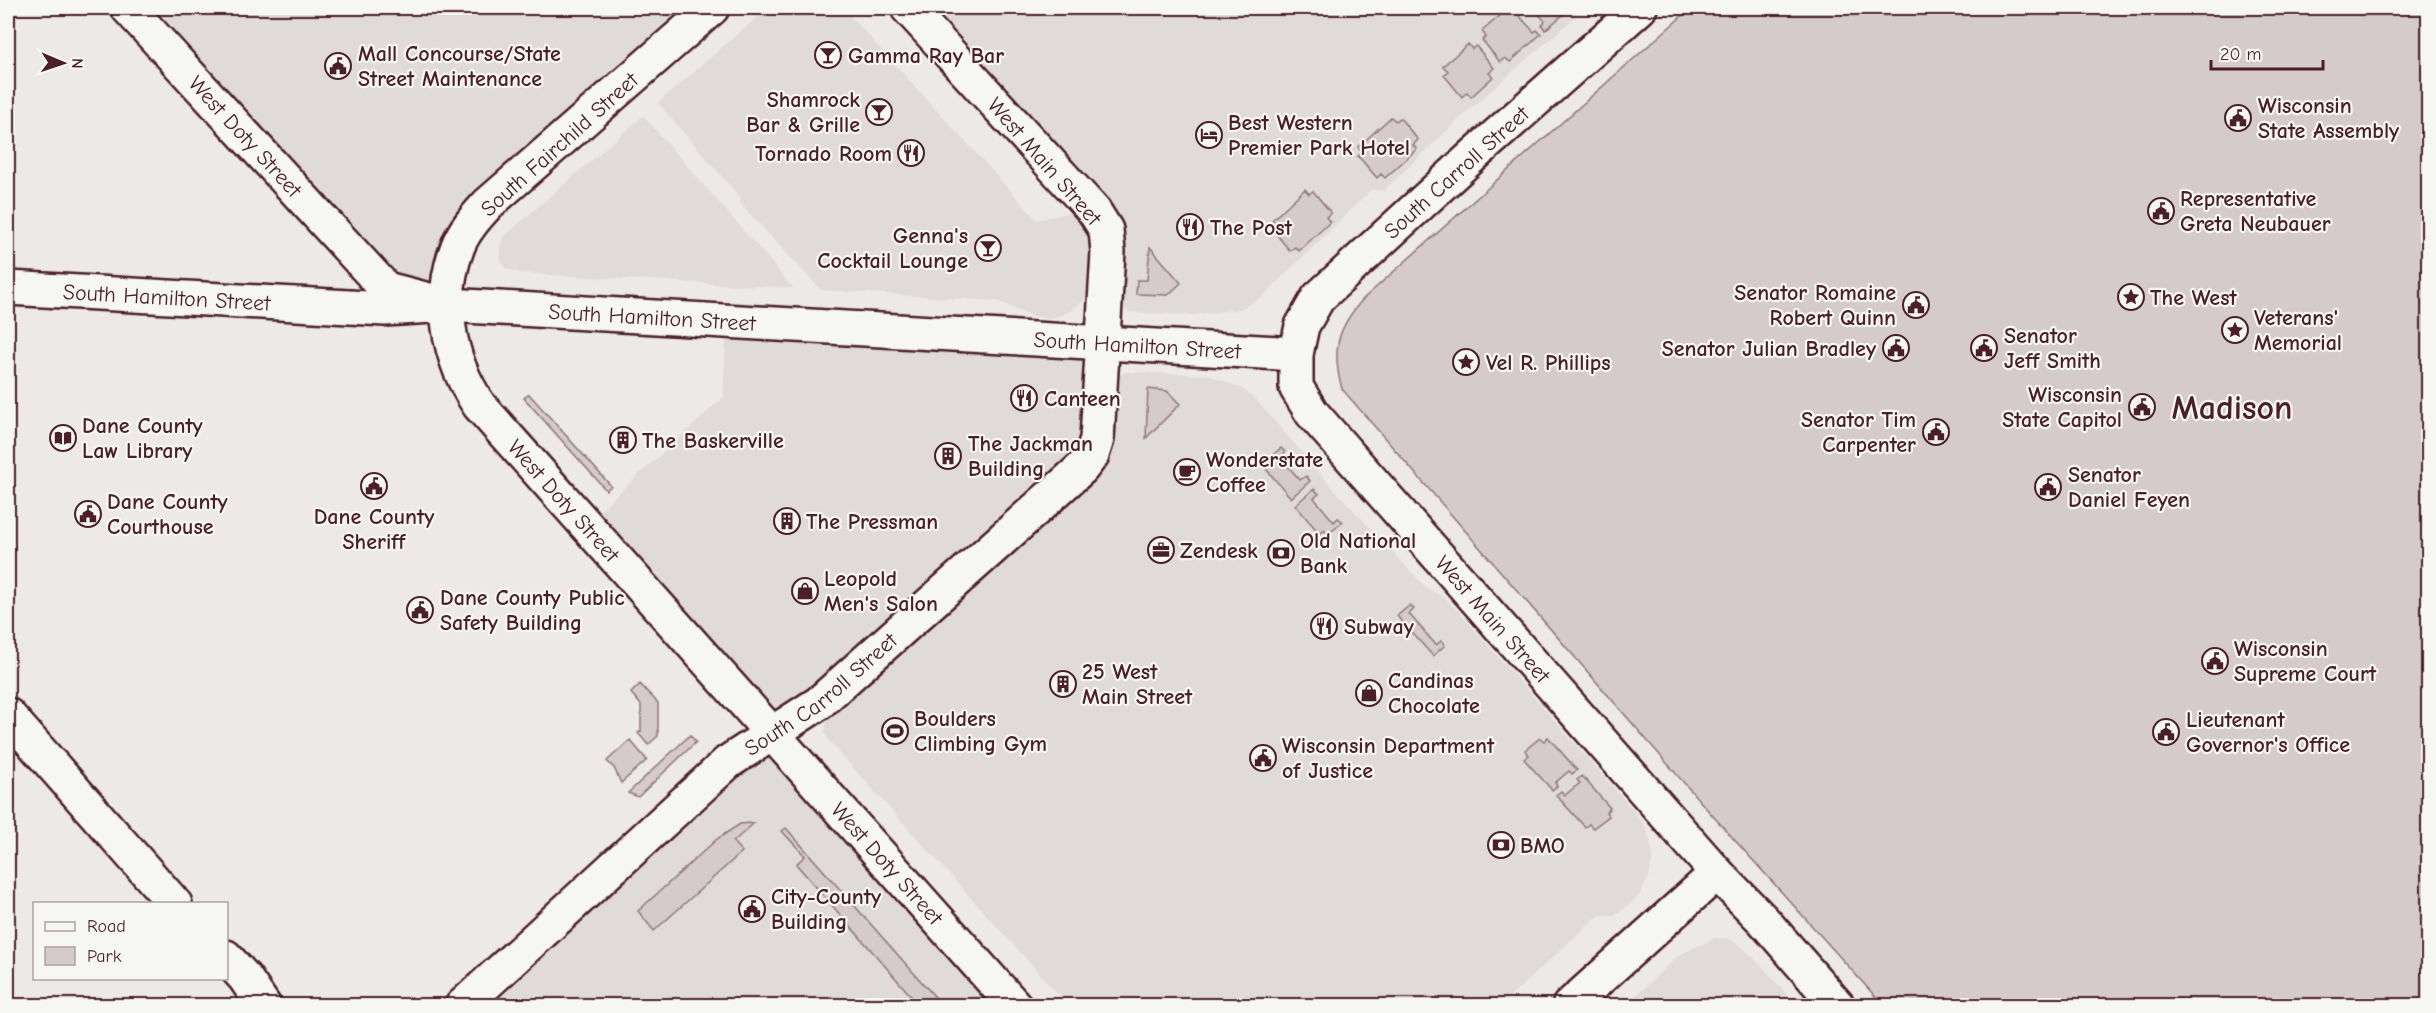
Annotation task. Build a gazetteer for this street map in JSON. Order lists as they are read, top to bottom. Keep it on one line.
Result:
{"streets":{"street":["West Doty Street","South Fairchild Street","West Main Street","South Carroll Street","South Hamilton Street"]},"crossings":[["West Doty Street","South Fairchild Street"],["West Doty Street","South Carroll Street"],["West Doty Street","South Hamilton Street"],["South Fairchild Street","South Hamilton Street"],["West Main Street","South Carroll Street"],["West Main Street","South Hamilton Street"],["South Carroll Street","South Hamilton Street"]],"districts":["Madison"],"places":{"bar":["Gamma Ray Bar","Shamrock Bar & Grille","Genna's Cocktail Lounge"],"public building":["Mall Concourse/State Street Maintenance","Wisconsin State Assembly","Representative Greta Neubauer","Senator Romaine Robert Quinn","Senator Julian Bradley","Senator Jeff Smith","Wisconsin State Capitol","Senator Tim Carpenter","Dane County Sheriff","Senator Daniel Feyen","Dane County Courthouse","Dane County Public Safety Building","Wisconsin Supreme Court","Lieutenant Governor's Office","Wisconsin Department of Justice","City-County Building"],"hotel":["Best Western Premier Park Hotel"],"restaurant":["Tornado Room","The Post","Canteen","Subway"],"place":["The West","Veterans' Memorial","Vel R. Phillips"],"library":["Dane County Law Library"],"building":["The Baskerville","The Jackman Building","The Pressman","25 West Main Street"],"cafe":["Wonderstate Coffee"],"office":["Zendesk"],"bank":["Old National Bank","BMO"],"shop":["Leopold Men's Salon","Candinas Chocolate"],"sports":["Boulders Climbing Gym"]},"legend":["Road","Park"],"scale_bar":"20 m","north":"right"}
